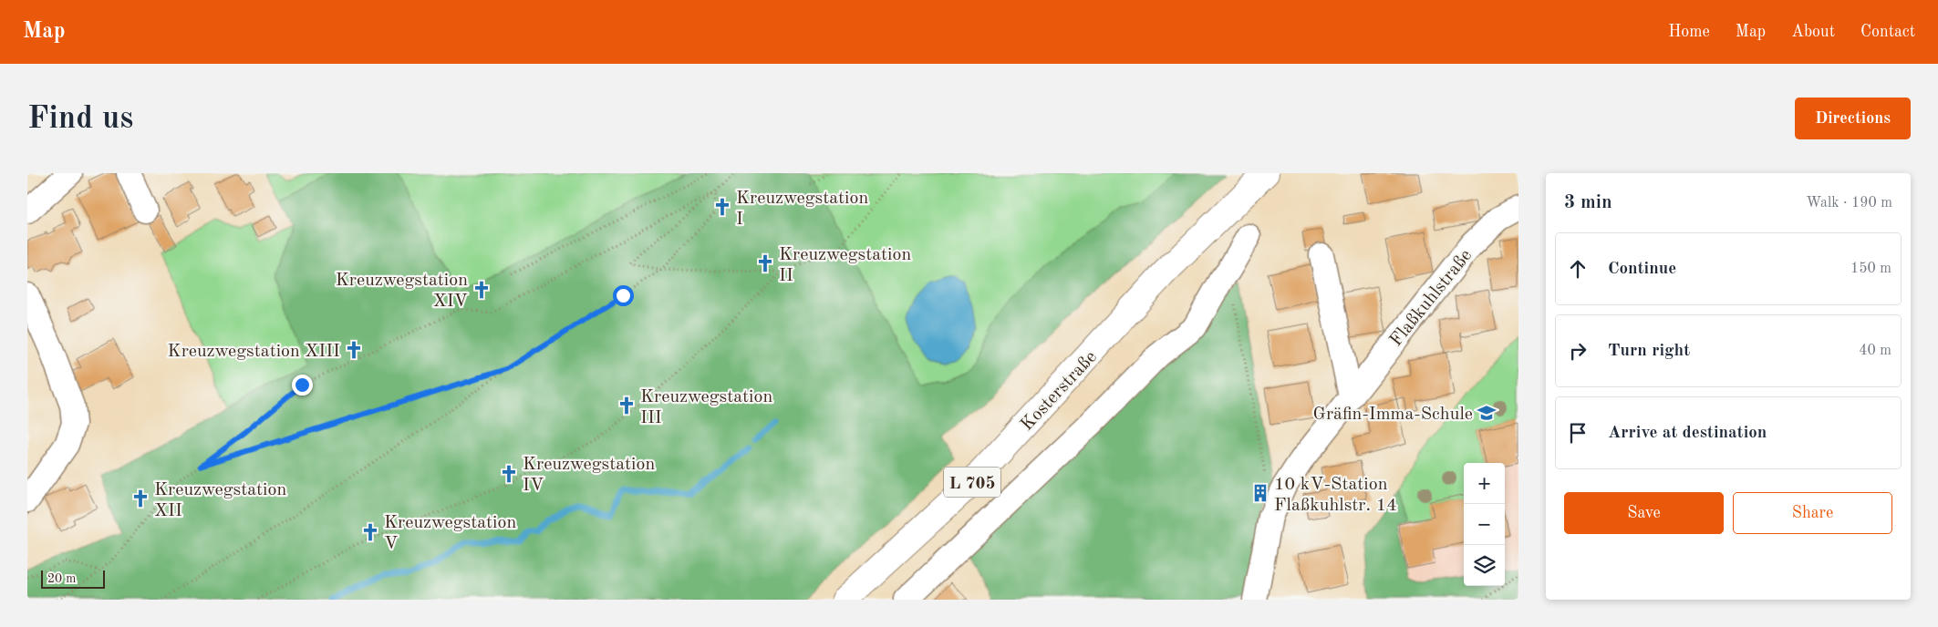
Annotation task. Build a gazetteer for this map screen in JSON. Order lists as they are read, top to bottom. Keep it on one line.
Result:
{"streets":{"main road":["Kosterstraße","L 705"],"street":["Flaßkuhlstraße"]},"places":{"church":["Kreuzwegstation I","Kreuzwegstation II","Kreuzwegstation XIV","Kreuzwegstation XIII","Kreuzwegstation III","Kreuzwegstation IV","Kreuzwegstation XII","Kreuzwegstation V"],"school or university":["Gräfin-Imma-Schule"],"building":["10 kV-Station Flaßkuhlstr. 14"]},"scale_bar":"20 m","page":{"header":"Map","nav":["Home","Map","About","Contact"],"buttons":["Directions",["Save","Share"]],"title":"Find us","heading":["3 min","Walk · 190 m"],"list":[["Continue","150 m"],["Turn right","40 m"],"Arrive at destination"],"map_buttons":["+","−"],"scale":"20 m"}}
